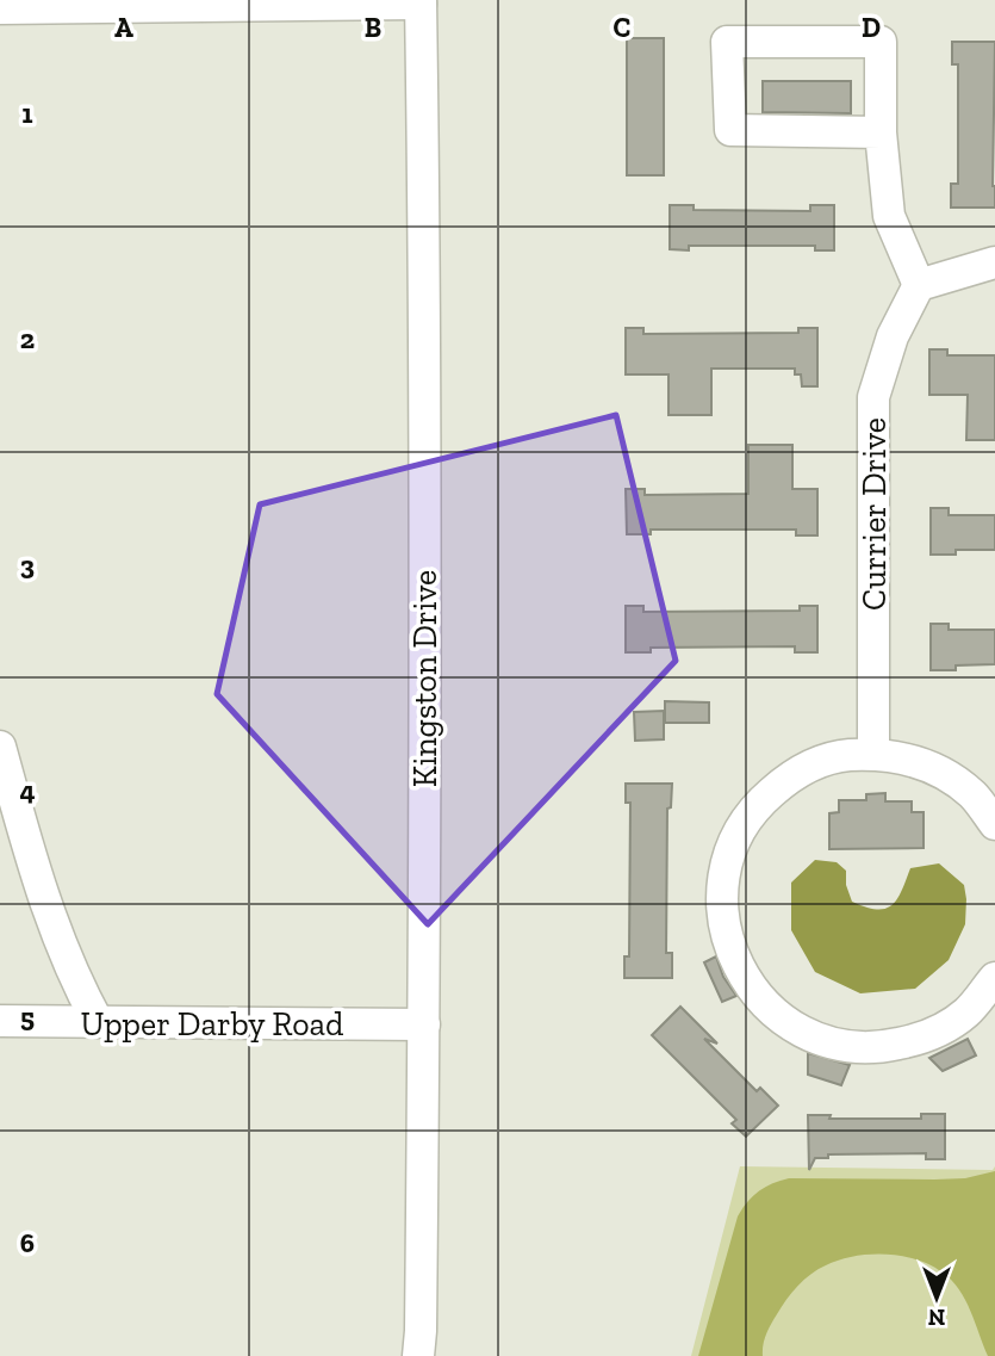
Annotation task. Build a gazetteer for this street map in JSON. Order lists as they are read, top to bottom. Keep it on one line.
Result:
{"streets":{"street":["Currier Drive","Kingston Drive","Upper Darby Road"]},"crossings":[["Kingston Drive","Upper Darby Road"]],"north":"bottom","grid":{"columns":["A","B","C","D"],"rows":["1","2","3","4","5","6"]}}
